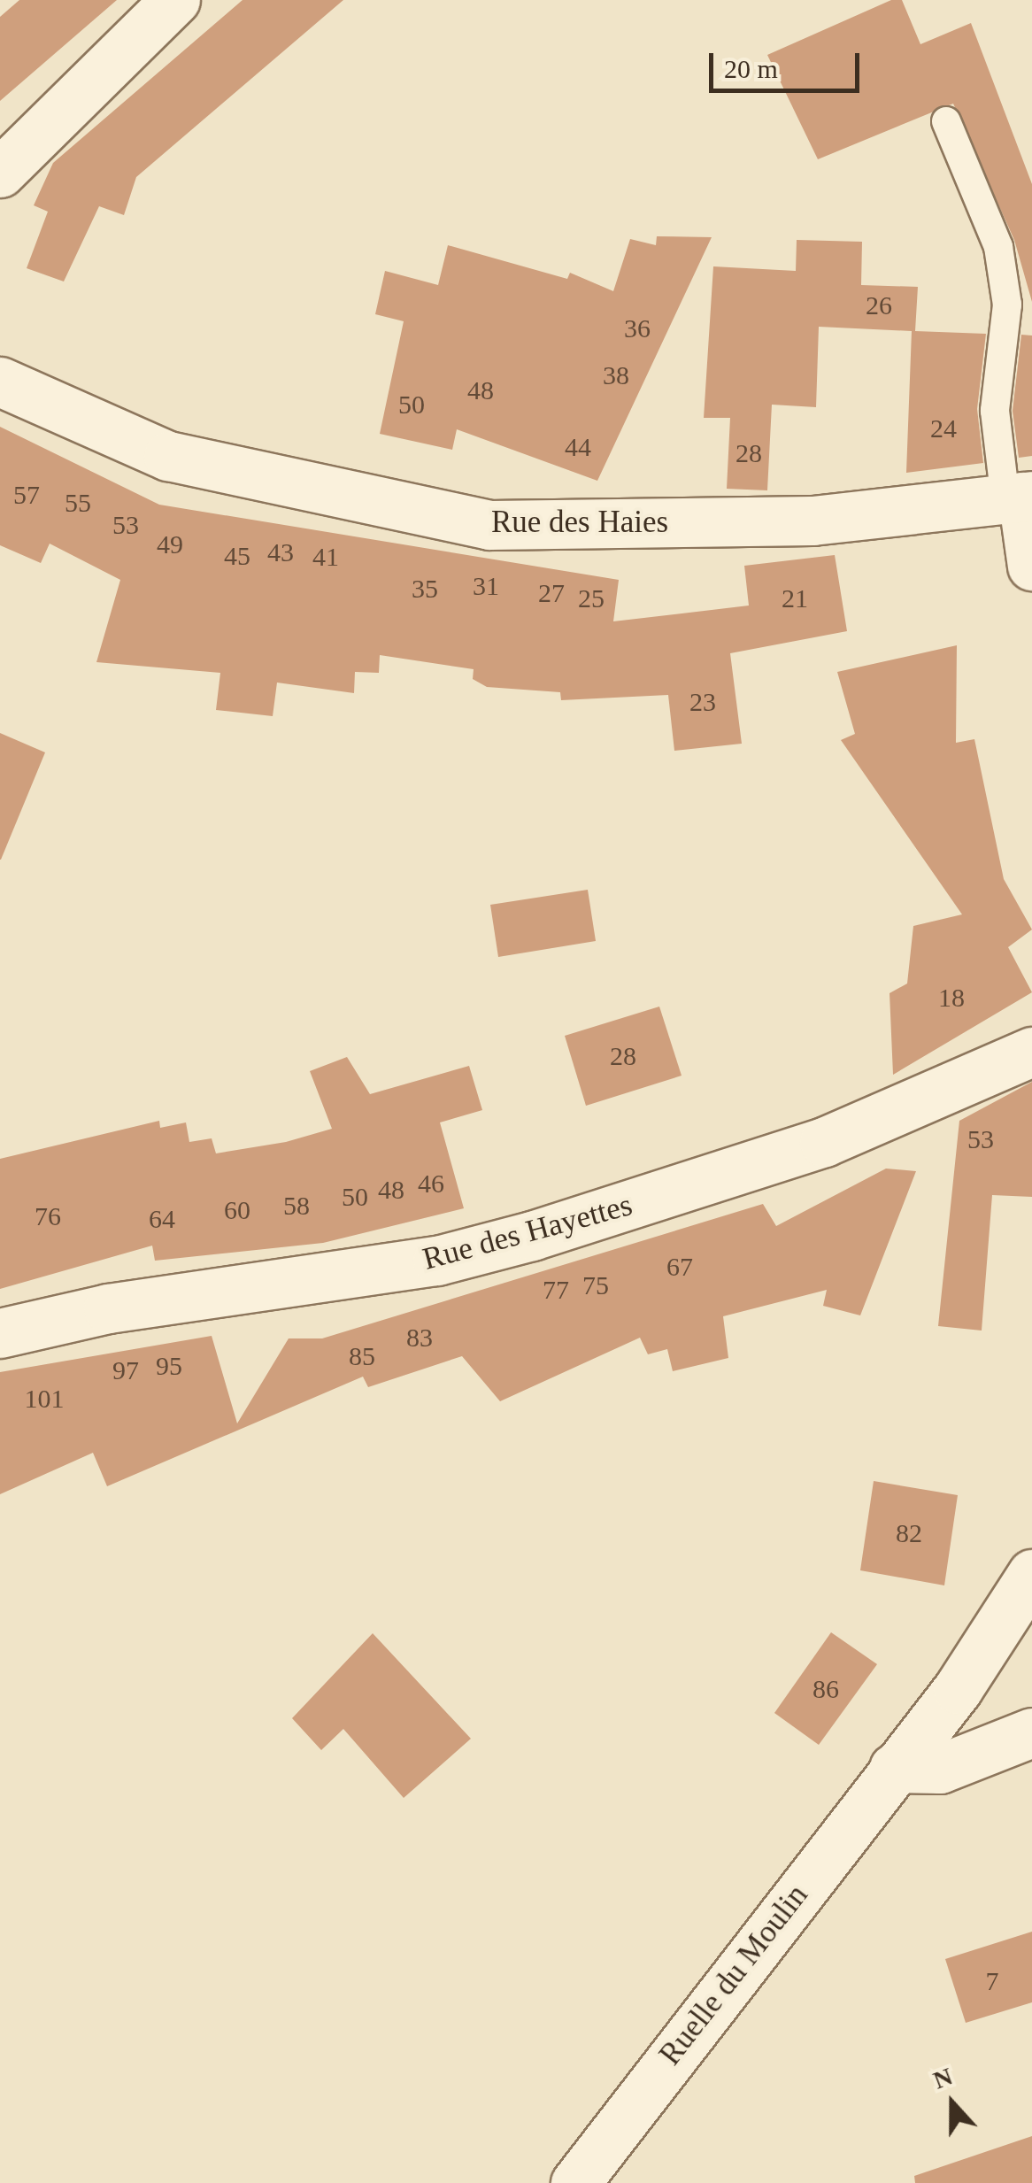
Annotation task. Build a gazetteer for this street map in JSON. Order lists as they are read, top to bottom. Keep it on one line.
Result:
{"streets":{"street":["Rue des Haies","Rue des Hayettes","Ruelle du Moulin"]},"house_numbers":["26","36","38","48","50","24","44","28","57","55","53","49","43","45","41","31","35","27","25","21","23","18","28","53","46","48","50","58","60","76","64","67","75","77","83","85","95","97","101","82","86","7"],"scale_bar":"20 m","north":"top"}
